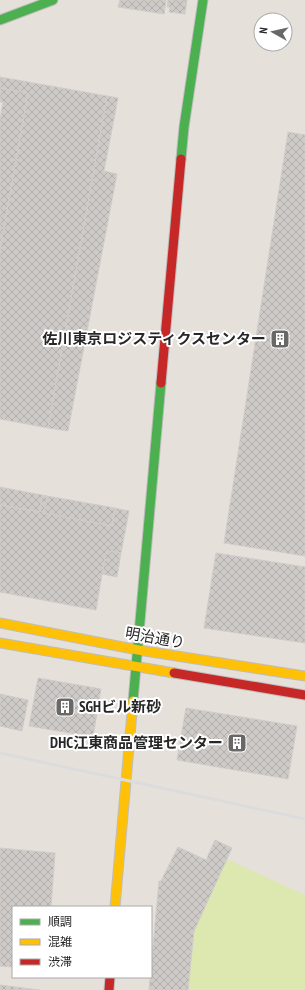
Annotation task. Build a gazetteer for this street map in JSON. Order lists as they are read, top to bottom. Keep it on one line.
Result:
{"streets":{"street":["明治通り"]},"places":{"building":["佐川東京ロジスティクスセンター","SGHビル新砂","DHC江東商品管理センター"]},"legend":["順調","混雑","渋滞"],"north":"left"}
